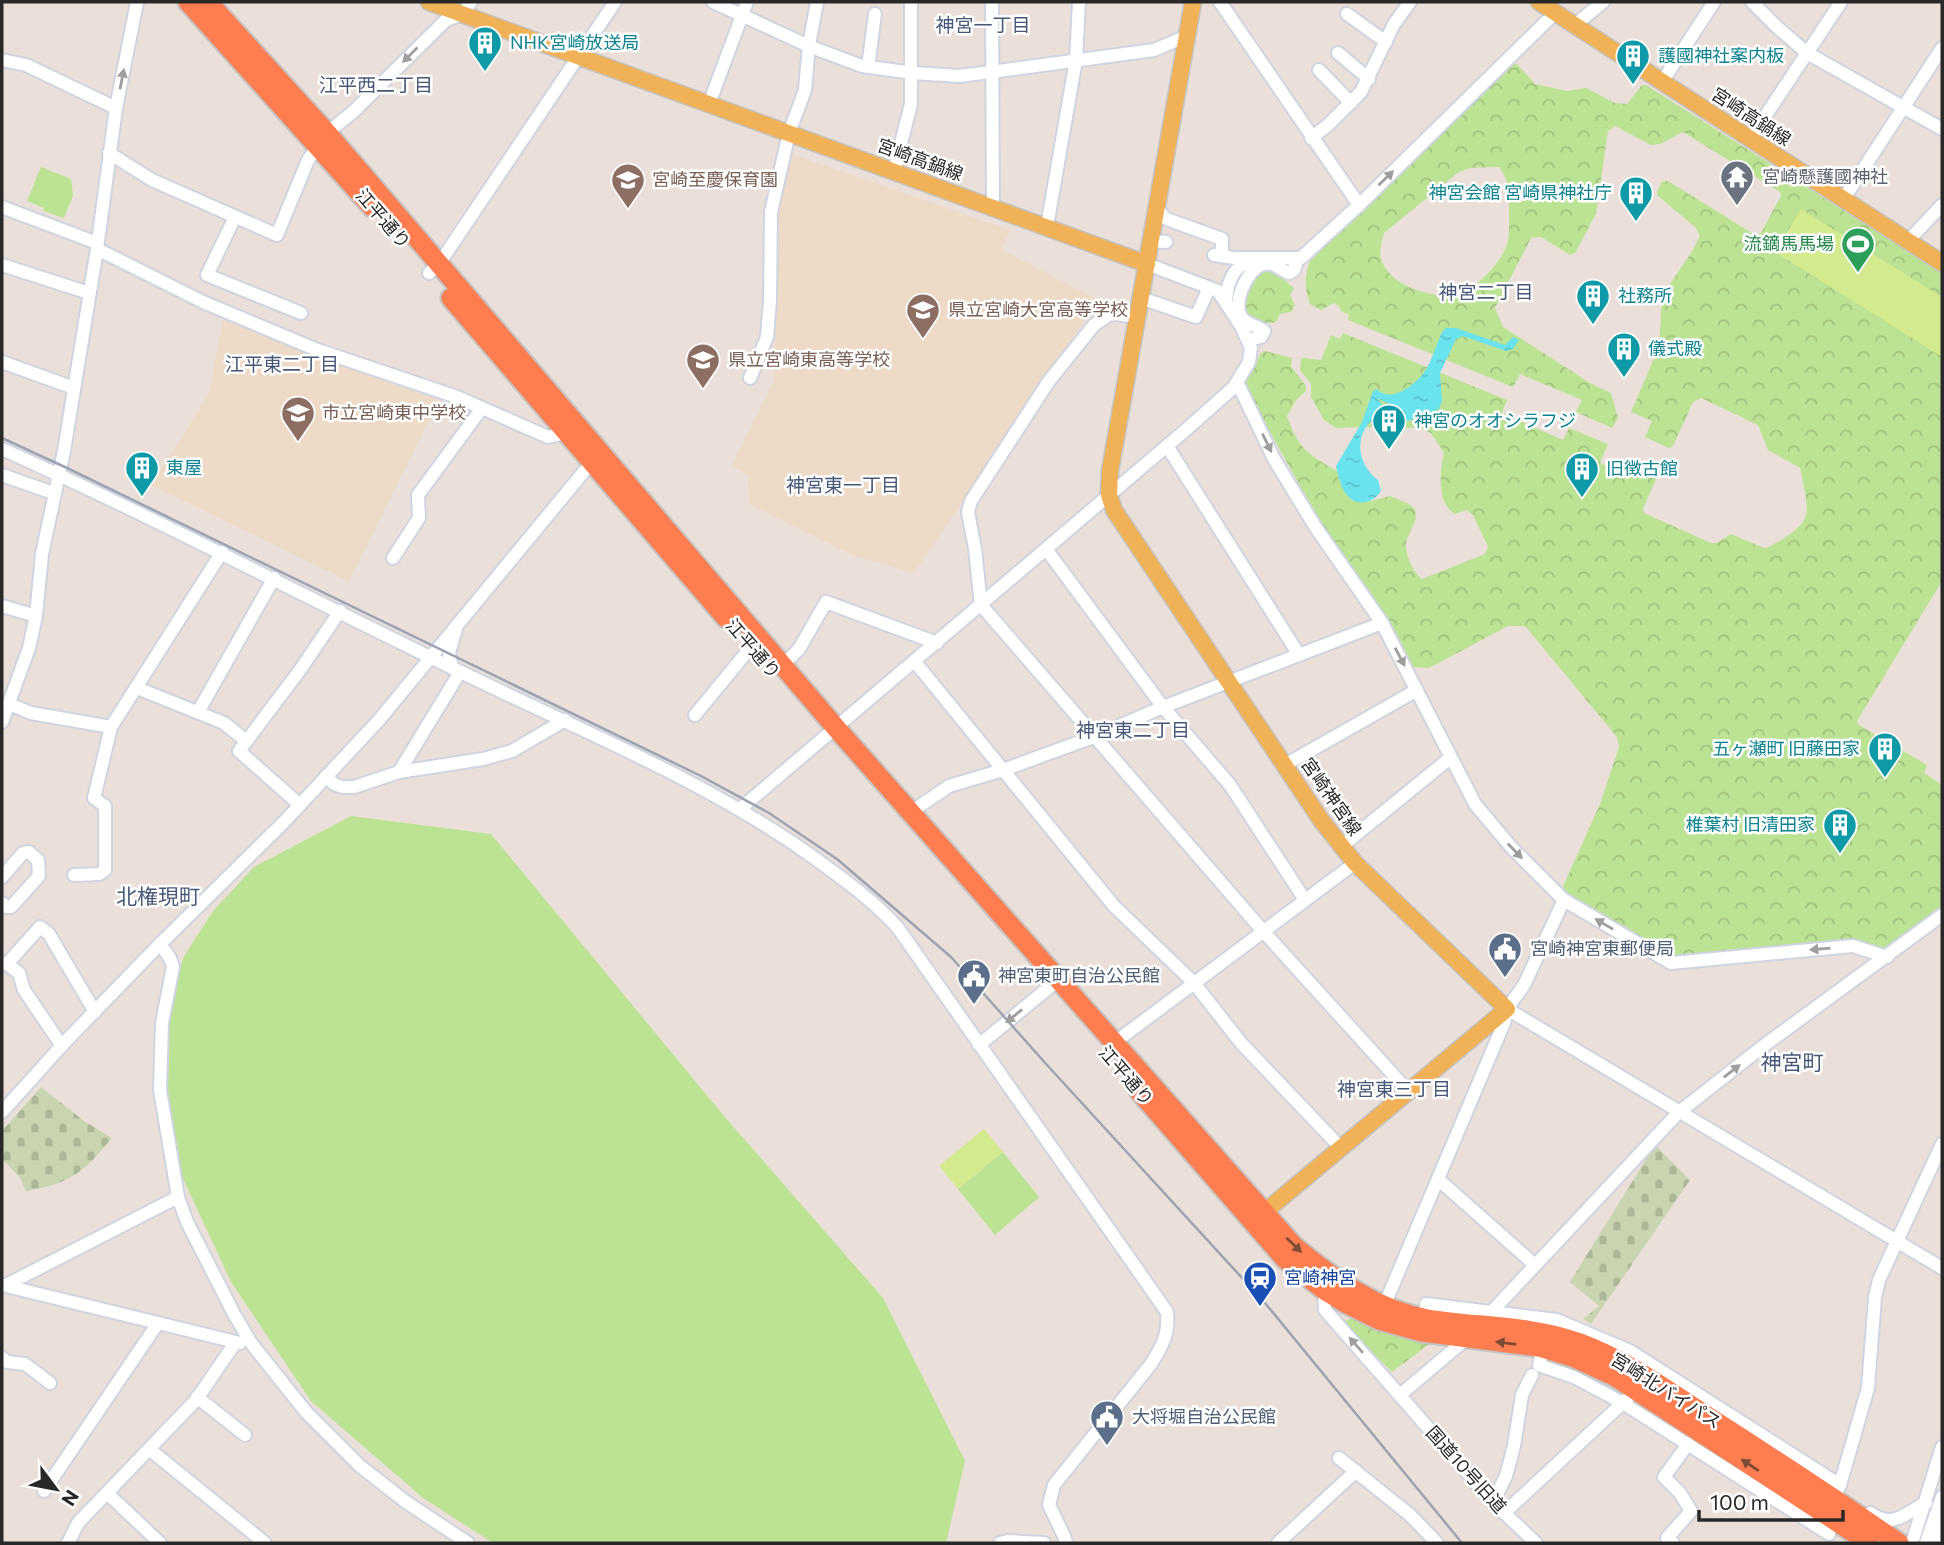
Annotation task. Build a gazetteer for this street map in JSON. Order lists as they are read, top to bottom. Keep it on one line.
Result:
{"streets":{"highway":["江平通り","宮崎北バイパス"],"main road":["宮崎高鍋線","宮崎神宮線"],"street":["国道10号旧道"]},"crossings":[["江平通り","宮崎北バイパス"],["江平通り","国道10号旧道"],["宮崎北バイパス","国道10号旧道"]],"one_way":["国道10号旧道"],"districts":["神宮一丁目","江平西二丁目","神宮二丁目","江平東二丁目","神宮東一丁目","神宮東二丁目","北権現町","神宮町","神宮東三丁目"],"places":{"building":["NHK宮崎放送局","護國神社案内板","神宮会館 宮崎県神社庁","社務所","儀式殿","神宮のオオシラフジ","東屋","旧徴古館","五ヶ瀬町 旧藤田家","椎葉村 旧清田家"],"temple":["宮崎懸護國神社"],"school or university":["宮崎至慶保育園","県立宮崎大宮高等学校","県立宮崎東高等学校","市立宮崎東中学校"],"sports":["流鏑馬馬場"],"public building":["宮崎神宮東郵便局","神宮東町自治公民館","大将堀自治公民館"],"station":["宮崎神宮"]},"scale_bar":"100 m","north":"bottom right"}
